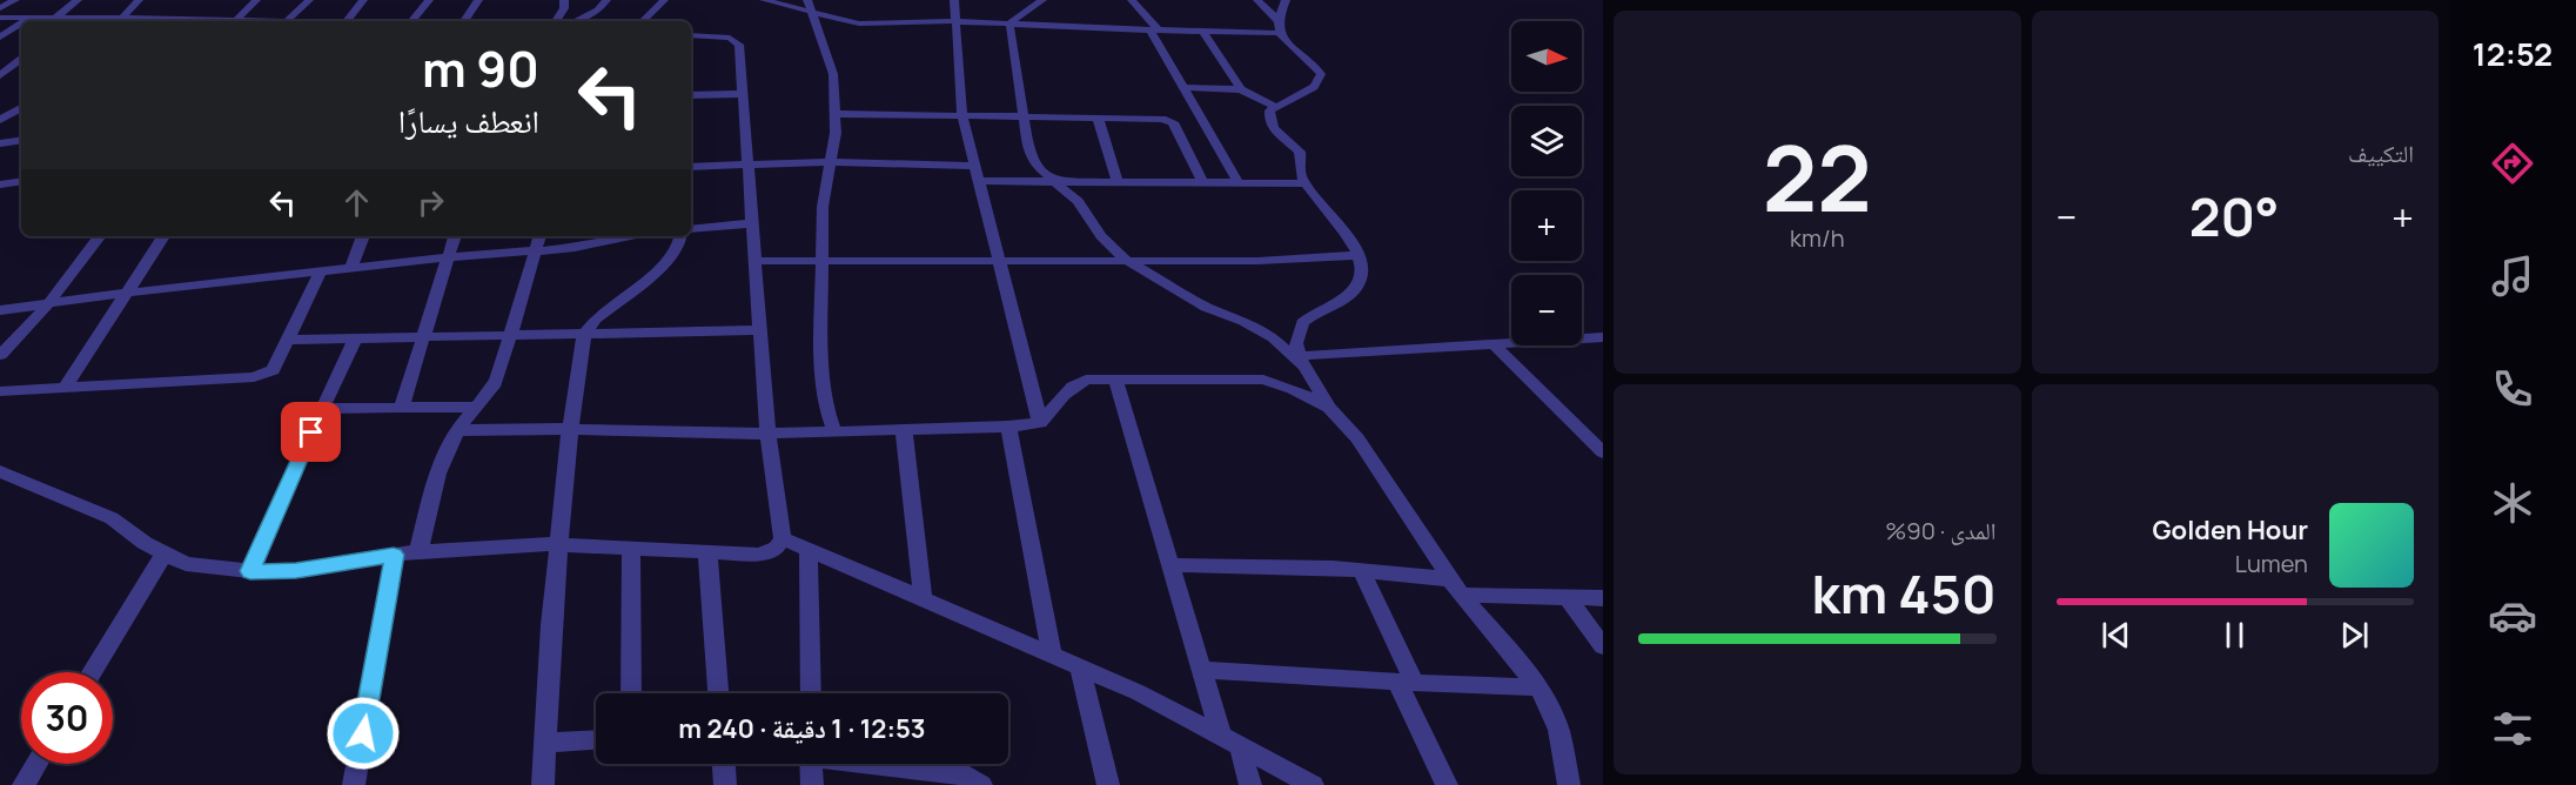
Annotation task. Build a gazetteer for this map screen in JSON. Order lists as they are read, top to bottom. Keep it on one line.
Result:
{"north":"right","page":{"tabs":"12:52","tile":["التكييف",["22","km/h"],["المدى · 90%","450 km"]],"map_buttons":["+","−"],"turn":["90 m","انعطف يسارًا"],"heat":["−","20°","+"],"song":["Golden Hour","Lumen"],"limit":"30","trip":"12:53 · 1 دقيقة · 240 m"}}
